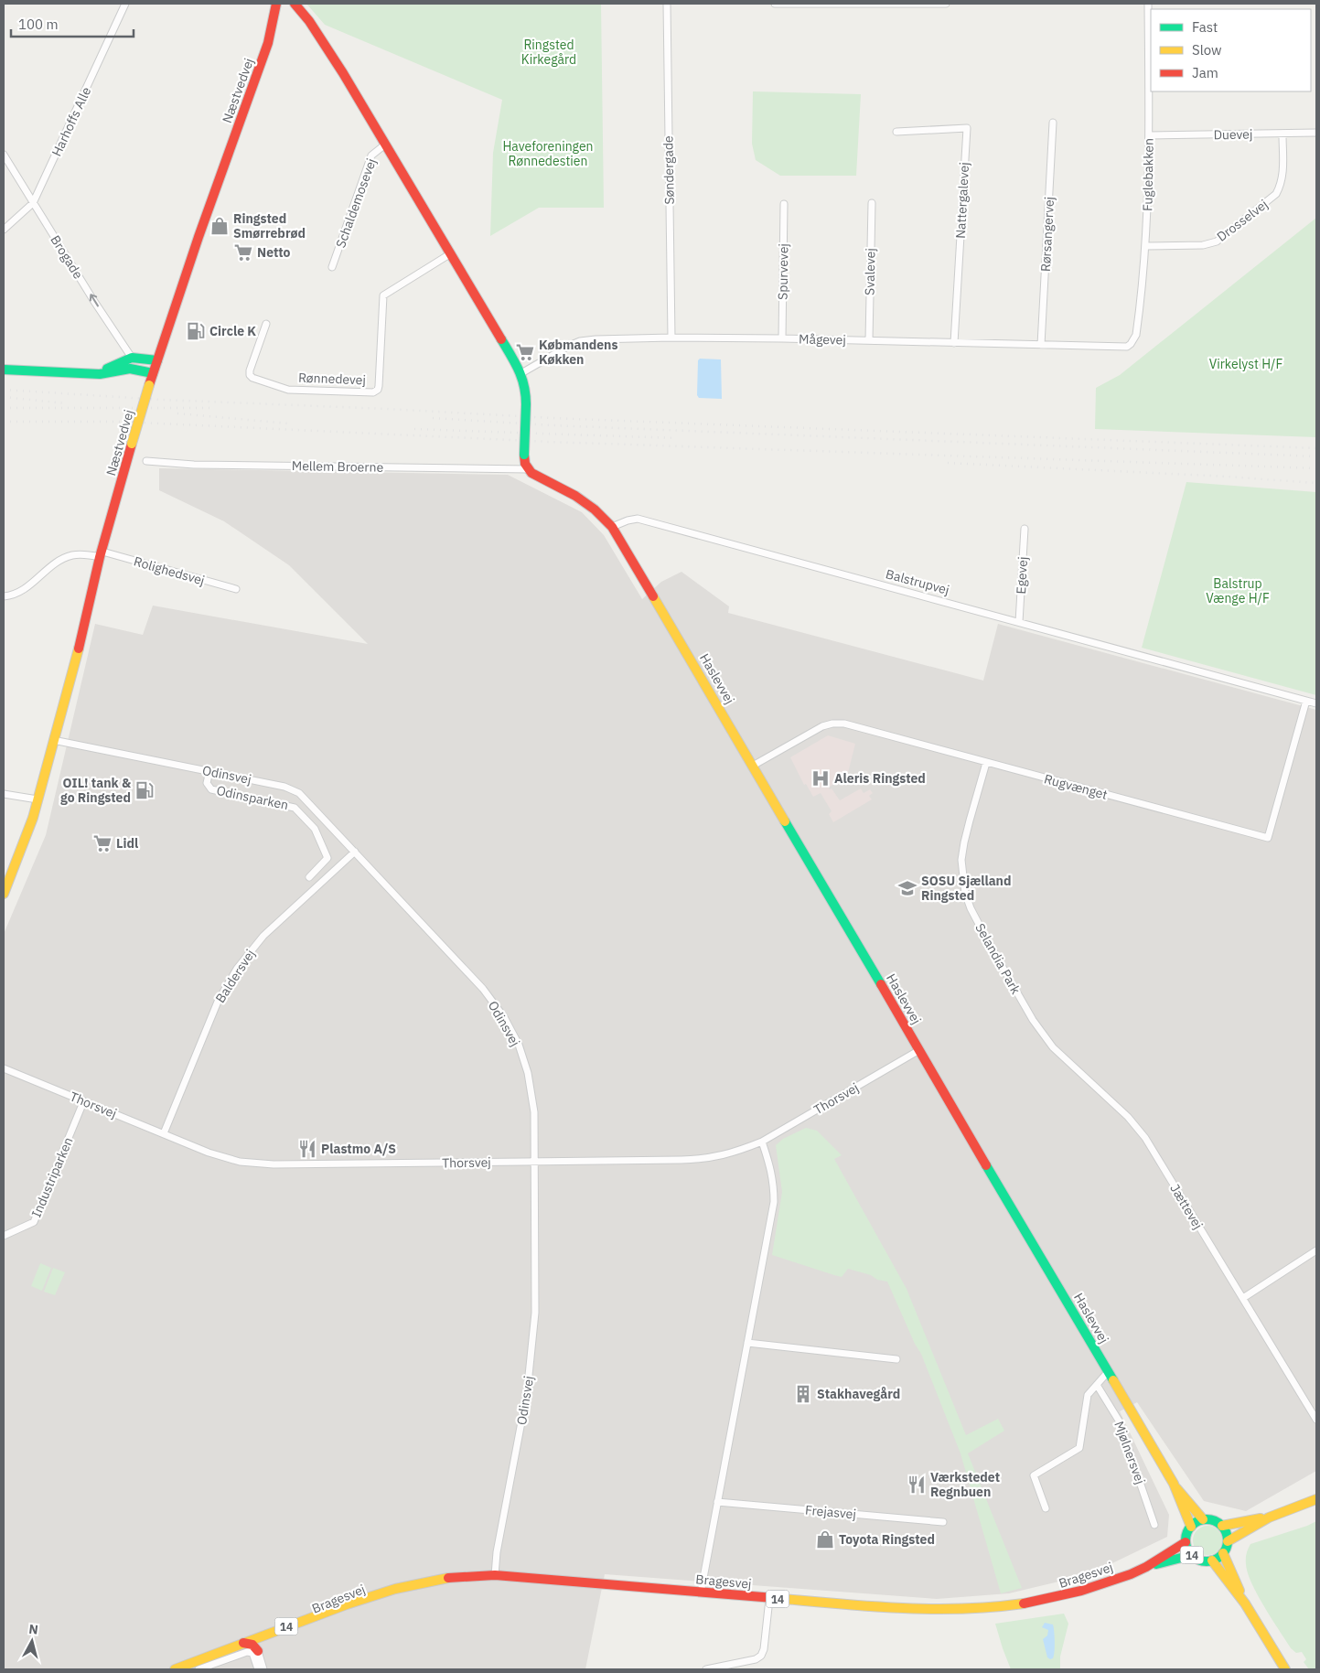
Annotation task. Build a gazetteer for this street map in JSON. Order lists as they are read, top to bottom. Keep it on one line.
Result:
{"streets":{"main road":["Næstvedvej","Haslevvej","14","Bragesvej"],"street":["Harhoffs Alle","Duevej","Søndergade","Fuglebakken","Nattergalevej","Schaldemosevej","Drosselvej","Rørsangervej","Brogade","Spurvevej","Svalevej","Mågevej","Rønnedevej","Mellem Broerne","Rolighedsvej","Egevej","Balstrupvej","Odinsvej","Rugvænget","Odinsparken","Selandia Park","Baldersvej","Thorsvej","Industriparken","Jættevej","Mjølnersvej","Frejasvej"]},"crossings":[["Næstvedvej","Rolighedsvej"],["Næstvedvej","Odinsvej"],["Harhoffs Alle","Brogade"],["Duevej","Fuglebakken"],["Duevej","Drosselvej"],["Søndergade","Mågevej"],["Fuglebakken","Drosselvej"],["Fuglebakken","Mågevej"],["Nattergalevej","Mågevej"],["Rørsangervej","Mågevej"],["Spurvevej","Mågevej"],["Svalevej","Mågevej"],["Egevej","Balstrupvej"],["Balstrupvej","Haslevvej"],["Balstrupvej","Rugvænget"],["Haslevvej","Rugvænget"],["Haslevvej","Thorsvej"],["Haslevvej","14"],["Haslevvej","Bragesvej"],["Odinsvej","Odinsparken"],["Odinsvej","Baldersvej"],["Odinsvej","Thorsvej"],["Odinsvej","Bragesvej"],["Rugvænget","Selandia Park"],["Selandia Park","Jættevej"],["Baldersvej","Thorsvej"],["Thorsvej","Industriparken"],["14","Bragesvej"]],"one_way":["Brogade"],"parks":["Ringsted Kirkegård","Haveforeningen Rønnedestien","Virkelyst H/F","Balstrup Vænge H/F"],"places":{"shop":["Ringsted Smørrebrød","Toyota Ringsted"],"supermarket":["Netto","Købmandens Køkken","Lidl"],"fuel station":["Circle K","OIL! tank & go Ringsted"],"hospital":["Aleris Ringsted"],"school or university":["SOSU Sjælland Ringsted"],"restaurant":["Plastmo A/S","Værkstedet Regnbuen"],"building":["Stakhavegård"]},"legend":["Fast","Slow","Jam"],"scale_bar":"100 m","north":"top"}
